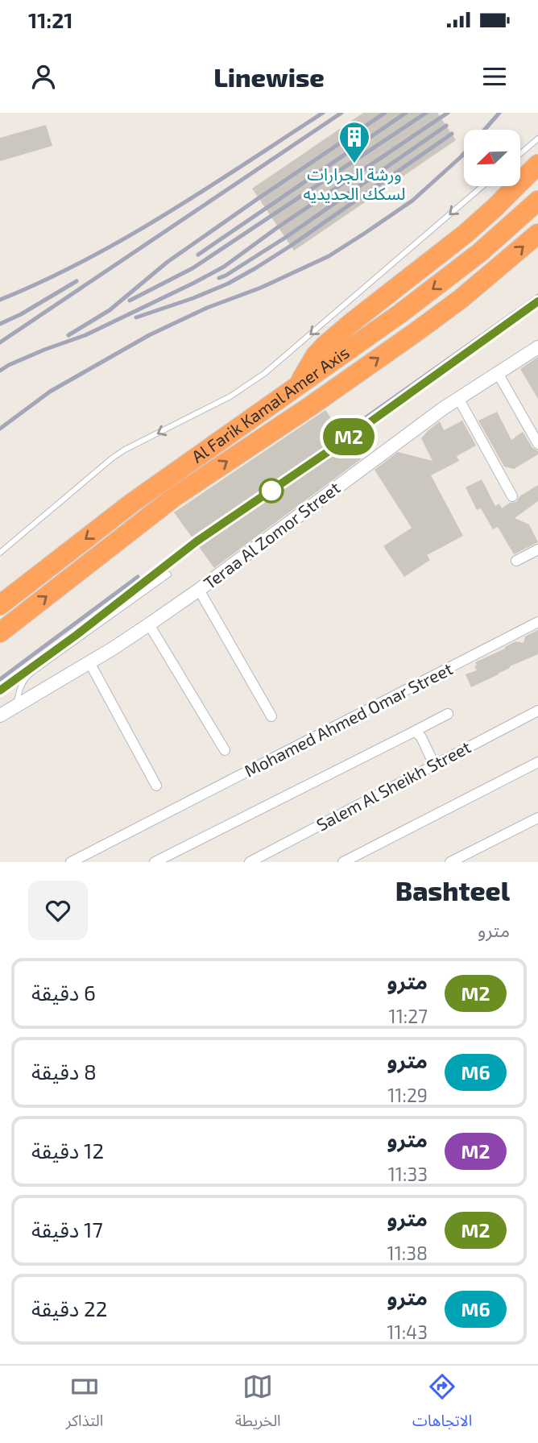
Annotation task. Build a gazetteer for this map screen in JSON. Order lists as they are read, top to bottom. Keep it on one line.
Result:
{"streets":{"highway":["Al Farik Kamal Amer Axis"],"street":["Teraa Al Zomor Street","Mohamed Ahmed Omar Street","Salem Al Sheikh Street"]},"places":{"building":["ورشة الجرارات لسكك الحديديه"]},"lines":["metro line M2"],"north":"bottom left","page":{"status":"11:21","header":"Linewise","on_map":"M2","heading":["Bashteel","مترو"],"list":[{"mark":"M2","name":"مترو","note":"11:27","value":"6 دقيقة"},{"mark":"M6","name":"مترو","note":"11:29","value":"8 دقيقة"},{"mark":"M2","name":"مترو","note":"11:33","value":"12 دقيقة"},{"mark":"M2","name":"مترو","note":"11:38","value":"17 دقيقة"},{"mark":"M6","name":"مترو","note":"11:43","value":"22 دقيقة"}],"tabs":["الاتجاهات","الخريطة","التذاكر"]}}
